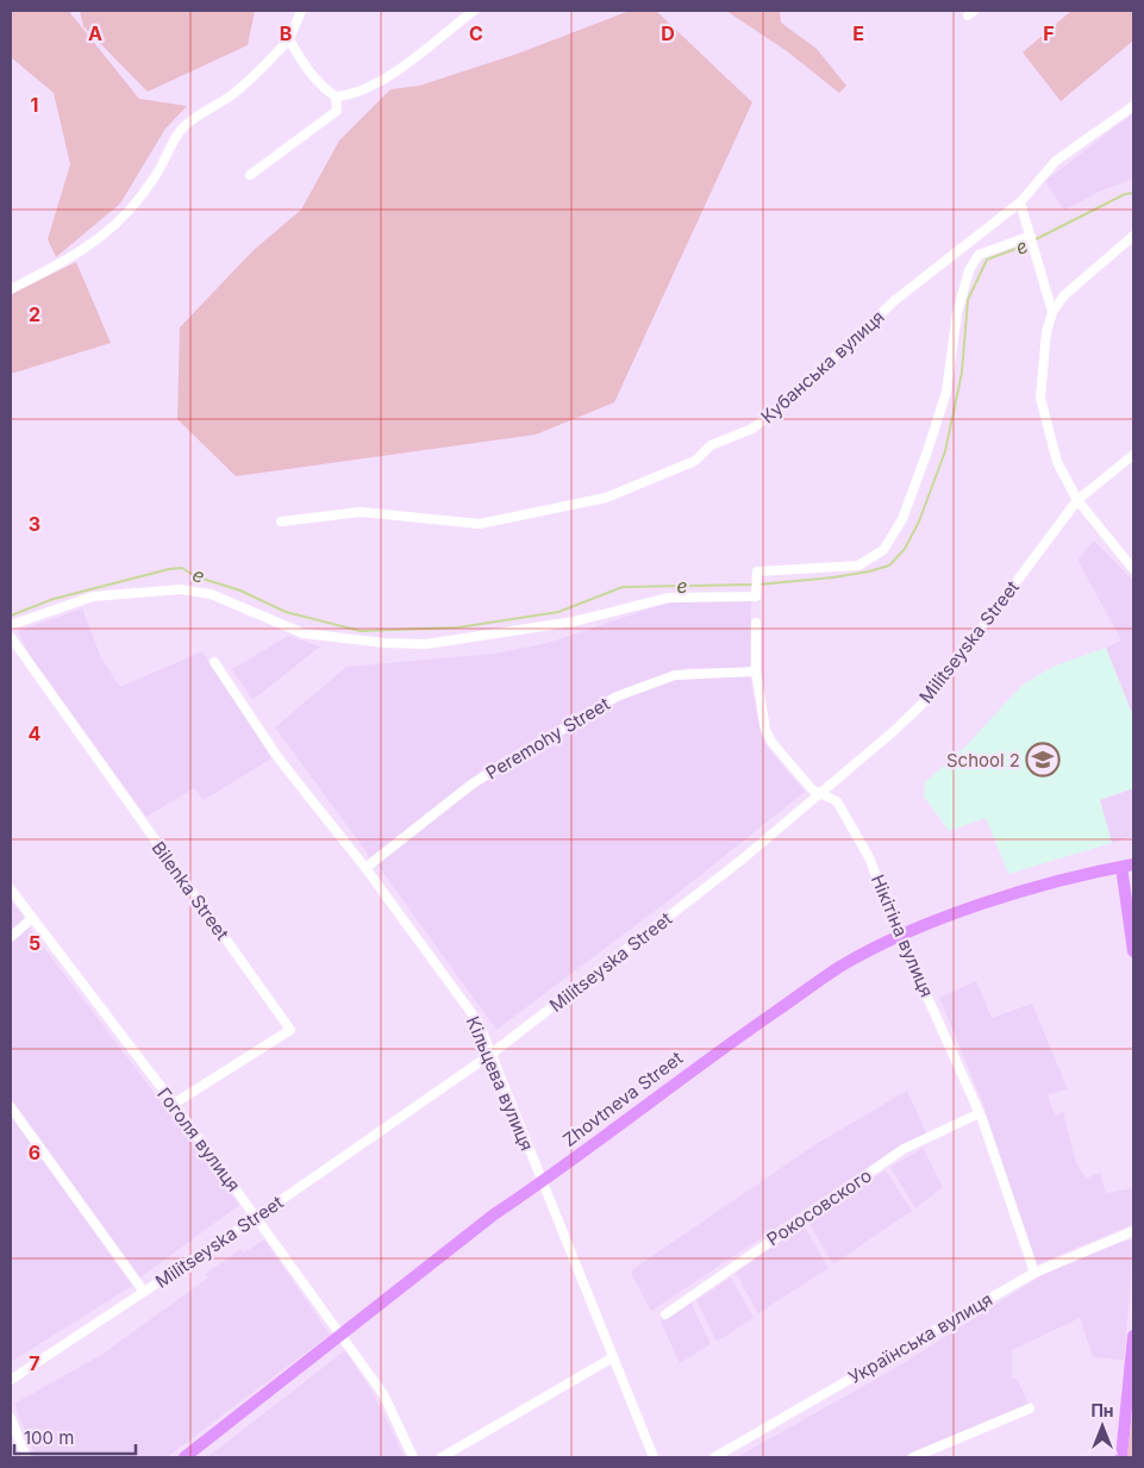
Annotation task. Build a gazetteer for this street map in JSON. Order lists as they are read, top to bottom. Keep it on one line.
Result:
{"streets":{"main road":["Zhovtneva Street"],"street":["Кубанська вулиця","Militseyska Street","Peremohy Street","Bilenka Street","Нікітіна вулиця","Кільцева вулиця","Гоголя вулиця","Рокосовского","Українська вулиця"]},"crossings":[["Militseyska Street","Нікітіна вулиця"],["Militseyska Street","Кільцева вулиця"],["Militseyska Street","Гоголя вулиця"],["Peremohy Street","Нікітіна вулиця"],["Peremohy Street","Кільцева вулиця"],["Bilenka Street","Гоголя вулиця"],["Нікітіна вулиця","Zhovtneva Street"],["Нікітіна вулиця","Рокосовского"],["Нікітіна вулиця","Українська вулиця"],["Кільцева вулиця","Zhovtneva Street"],["Zhovtneva Street","Гоголя вулиця"]],"water":["e"],"places":{"school or university":["School 2"]},"scale_bar":"100 m","north":"top","grid":{"columns":["A","B","C","D","E","F"],"rows":["1","2","3","4","5","6","7"]}}
